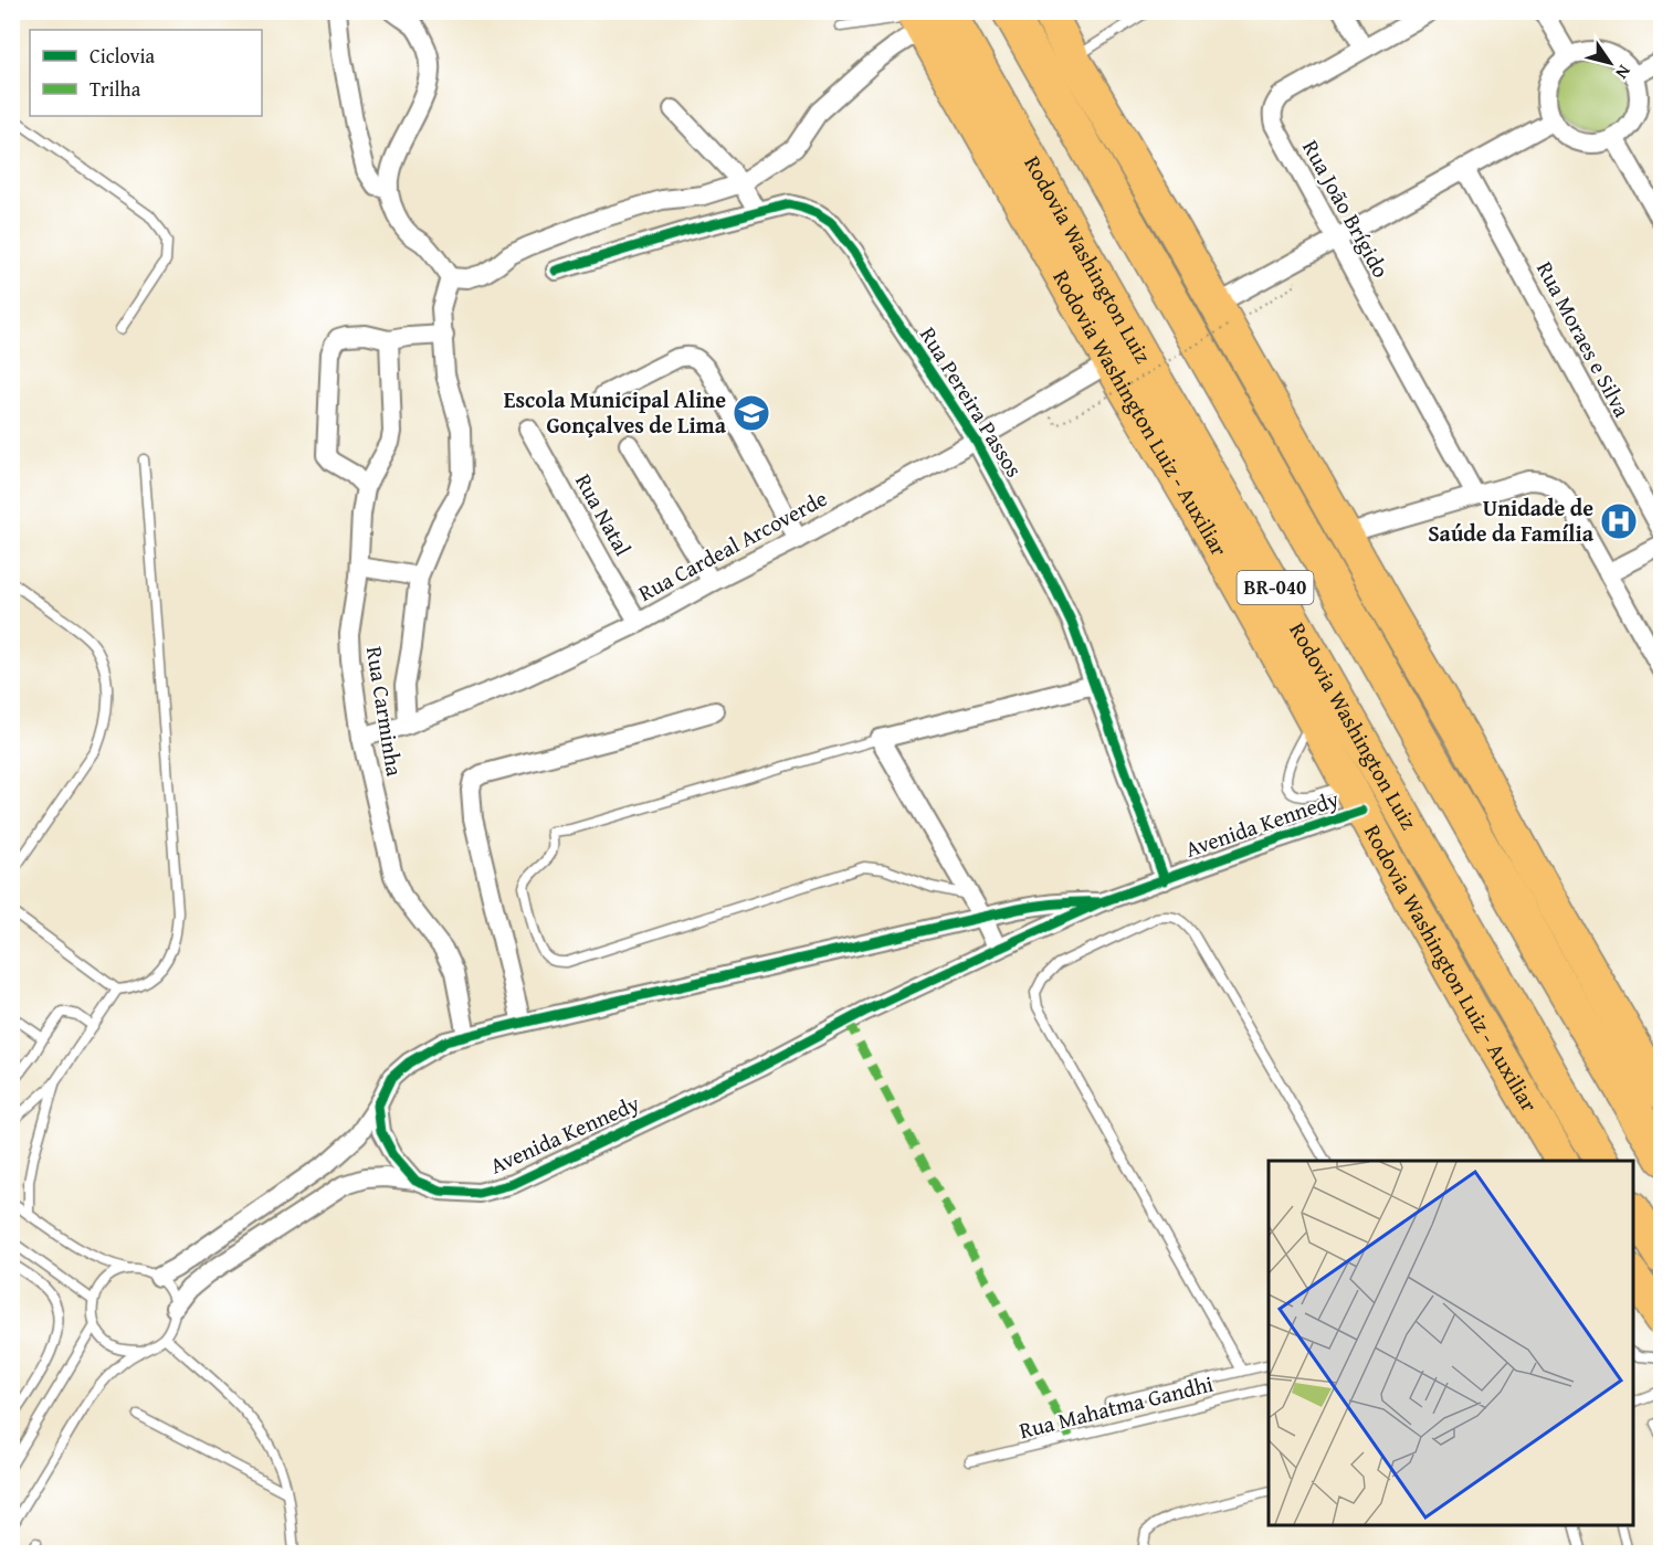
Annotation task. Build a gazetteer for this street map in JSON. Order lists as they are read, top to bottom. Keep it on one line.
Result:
{"streets":{"highway":["Rodovia Washington Luiz","Rodovia Washington Luiz - Auxiliar","BR-040"],"street":["Rua João Brígido","Rua Moraes e Silva","Rua Pereira Passos","Rua Natal","Rua Cardeal Arcoverde","Rua Carminha","Avenida Kennedy"],"lane":["Rua Mahatma Gandhi"]},"crossings":[["Rodovia Washington Luiz","Rodovia Washington Luiz - Auxiliar"],["Rua Pereira Passos","Rua Cardeal Arcoverde"],["Rua Pereira Passos","Avenida Kennedy"],["Rodovia Washington Luiz - Auxiliar","Rua Cardeal Arcoverde"],["Rodovia Washington Luiz - Auxiliar","Avenida Kennedy"],["Rua Natal","Rua Cardeal Arcoverde"],["Rua Cardeal Arcoverde","Rua Carminha"],["Rua Carminha","Avenida Kennedy"]],"places":{"school or university":["Escola Municipal Aline Gonçalves de Lima"],"hospital":["Unidade de Saúde da Família"]},"legend":["Ciclovia","Trilha"],"north":"bottom right"}
